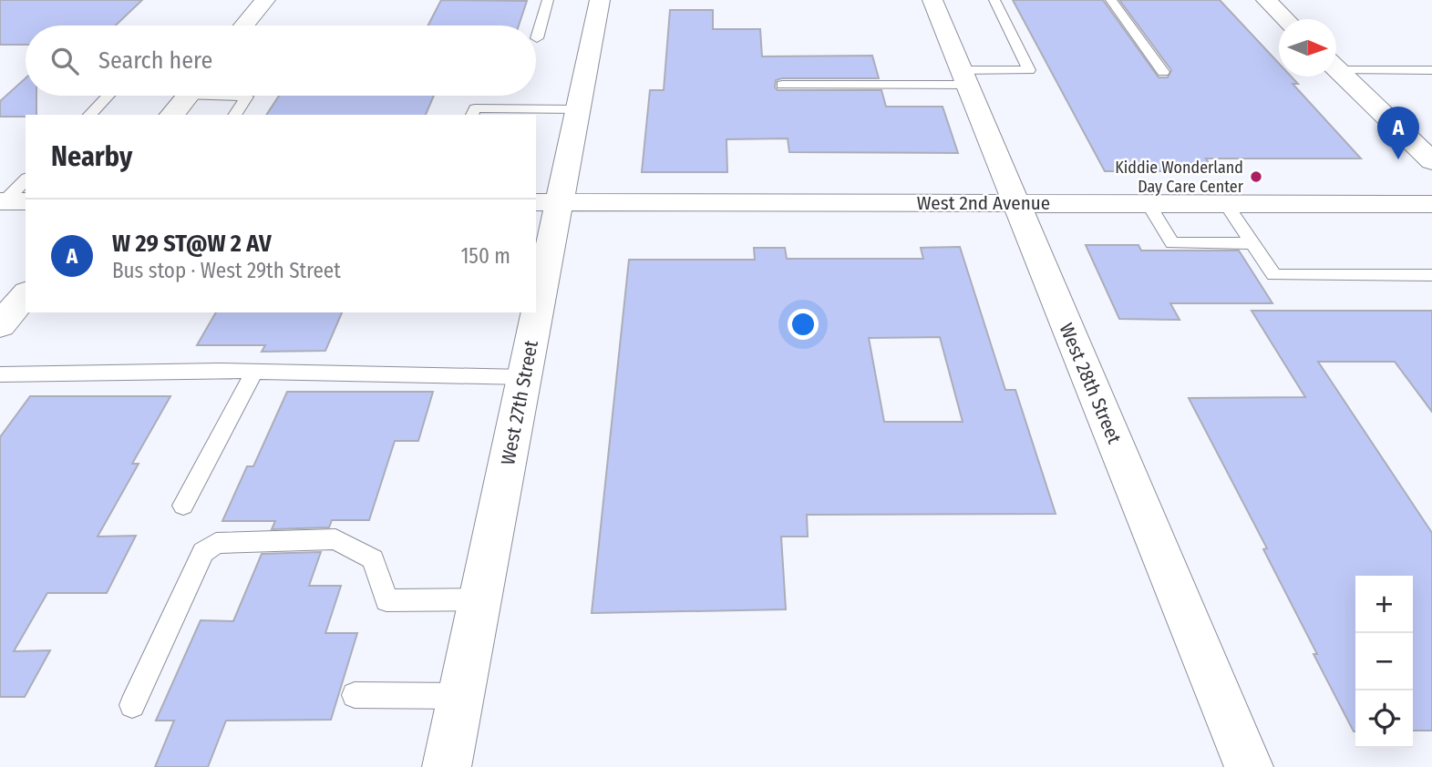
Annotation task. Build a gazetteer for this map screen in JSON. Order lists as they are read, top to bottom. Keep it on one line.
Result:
{"streets":{"street":["West 2nd Avenue","West 28th Street","West 27th Street"]},"crossings":[["West 2nd Avenue","West 28th Street"],["West 2nd Avenue","West 27th Street"]],"places":["Kiddie Wonderland Day Care Center"],"north":"right","page":{"search":"Search here","pins":"A","heading":"Nearby","list":[{"mark":"A","name":"W 29 ST@W 2 AV","note":"Bus stop · West 29th Street","value":"150 m"}],"map_buttons":["+","−"]}}
